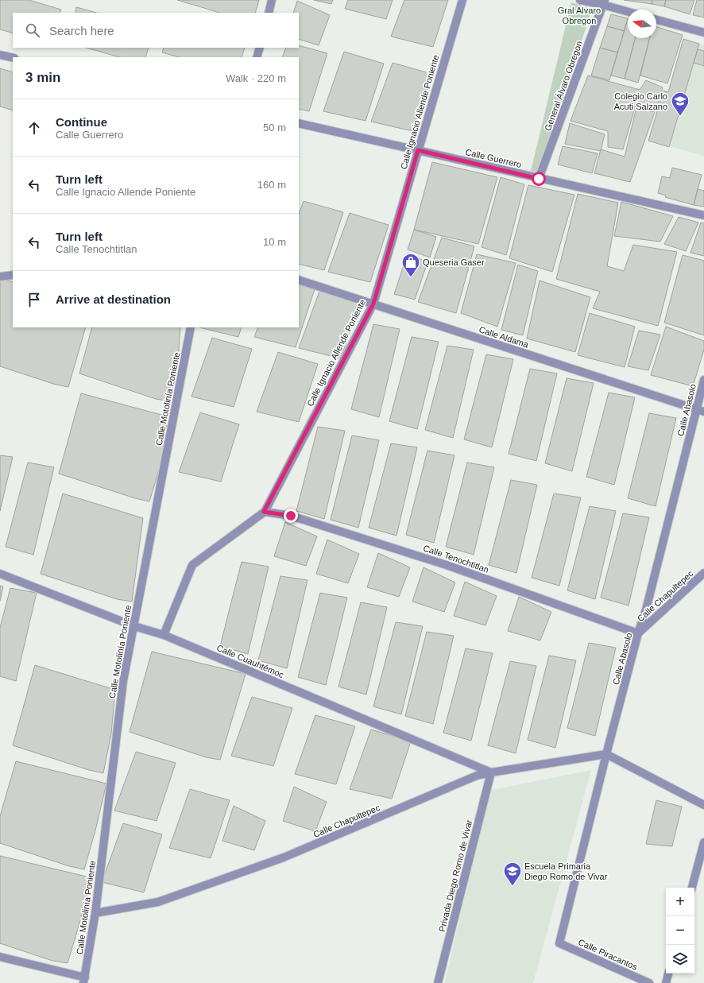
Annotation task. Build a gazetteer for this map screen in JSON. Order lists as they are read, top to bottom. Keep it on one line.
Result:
{"streets":{"street":["General Álvaro Obregon","Calle Ignacio Allende Poniente","Calle Guerrero","Calle Aldama","Calle Motolinía Poniente","Calle Abasolo","Calle Tenochtitlan","Calle Chapultepec","Calle Cuauhtémoc","Privada Diego Romo de Vivar","Calle Piracantos"]},"crossings":[["General Álvaro Obregon","Calle Guerrero"],["Calle Ignacio Allende Poniente","Calle Guerrero"],["Calle Ignacio Allende Poniente","Calle Aldama"],["Calle Ignacio Allende Poniente","Calle Tenochtitlan"],["Calle Ignacio Allende Poniente","Calle Cuauhtémoc"],["Calle Aldama","Calle Abasolo"],["Calle Motolinía Poniente","Calle Chapultepec"],["Calle Motolinía Poniente","Calle Cuauhtémoc"],["Calle Abasolo","Calle Tenochtitlan"],["Calle Abasolo","Calle Chapultepec"],["Calle Abasolo","Calle Piracantos"],["Calle Tenochtitlan","Calle Chapultepec"],["Calle Chapultepec","Calle Cuauhtémoc"],["Calle Chapultepec","Privada Diego Romo de Vivar"],["Calle Cuauhtémoc","Privada Diego Romo de Vivar"]],"parks":["Gral Alvaro Obregon"],"places":{"school or university":["Colegio Carlo Acuti Salzano","Escuela Primaria Diego Romo de Vivar"],"shop":["Queseria Gaser"]},"north":"left","page":{"search":"Search here","heading":["3 min","Walk · 220 m"],"list":[["Continue","Calle Guerrero","50 m"],["Turn left","Calle Ignacio Allende Poniente","160 m"],["Turn left","Calle Tenochtitlan","10 m"],"Arrive at destination"],"map_buttons":["+","−"]}}
